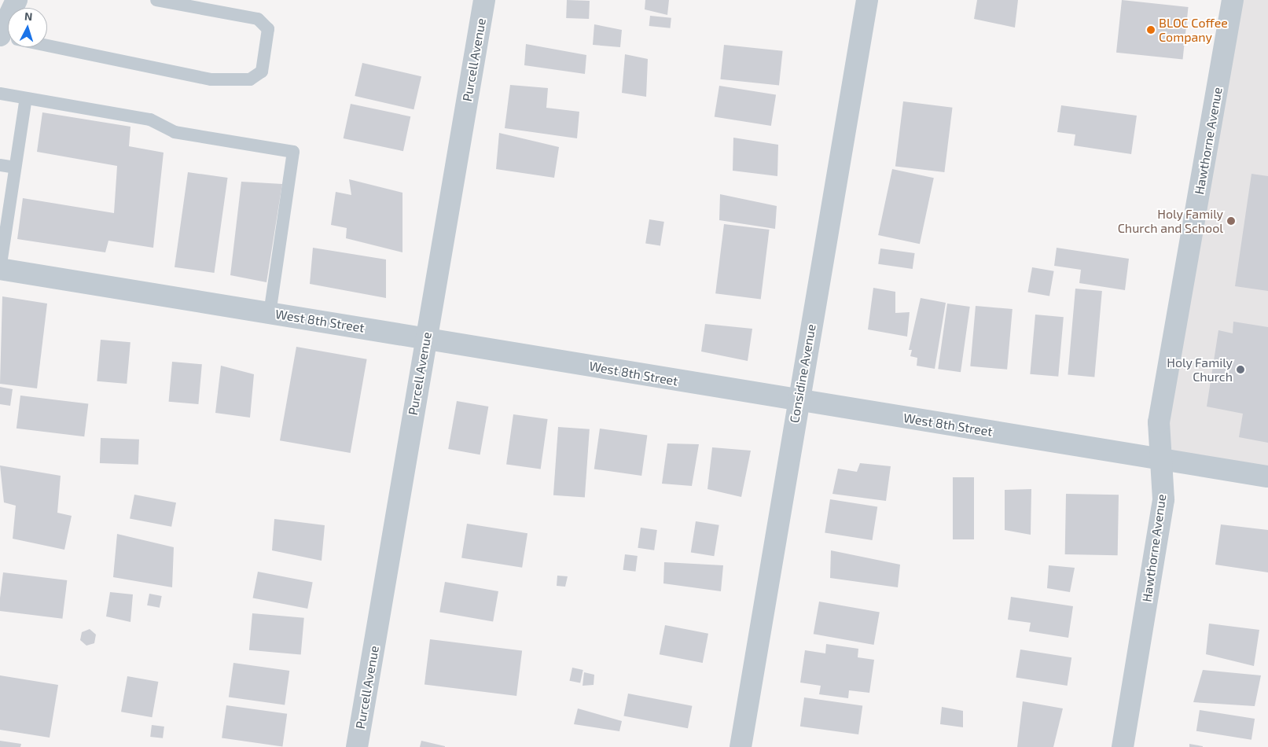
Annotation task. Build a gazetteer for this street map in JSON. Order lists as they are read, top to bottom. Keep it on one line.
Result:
{"streets":{"street":["Purcell Avenue","Hawthorne Avenue","West 8th Street","Considine Avenue"]},"crossings":[["Purcell Avenue","West 8th Street"],["Hawthorne Avenue","West 8th Street"],["West 8th Street","Considine Avenue"]],"places":["BLOC Coffee Company","Holy Family Church and School","Holy Family Church"],"north":"top"}
